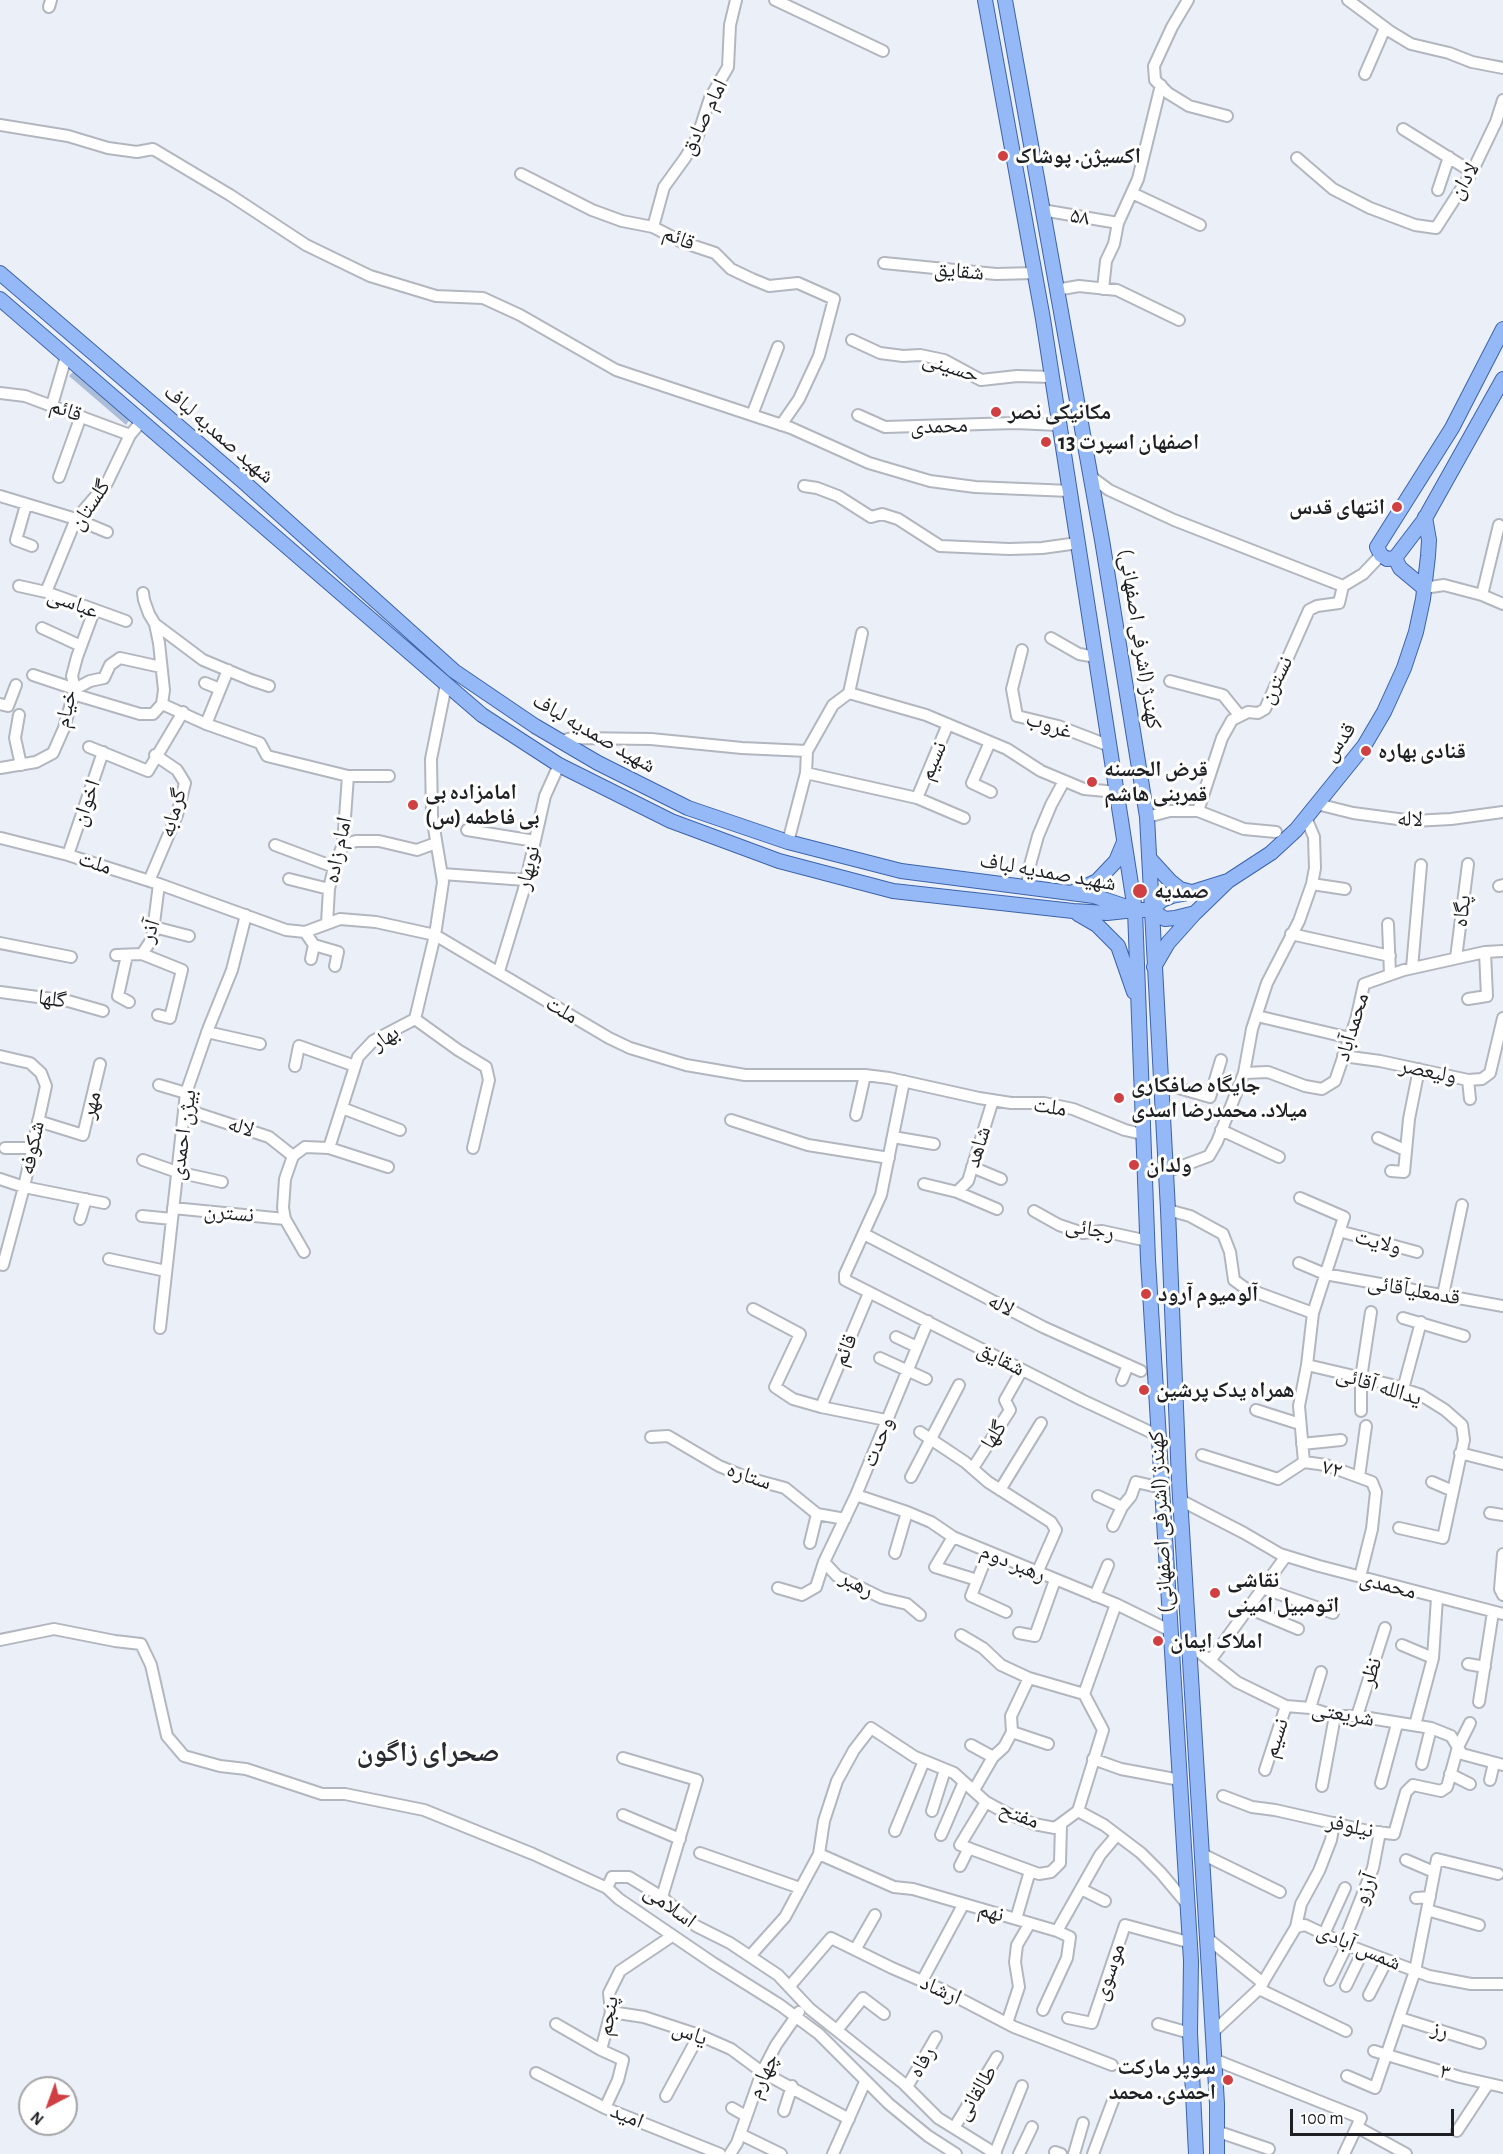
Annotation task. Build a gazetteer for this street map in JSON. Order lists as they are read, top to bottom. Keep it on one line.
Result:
{"streets":{"main road":["شهید صمدیه لباف","کهندژ (اشرفی اصفهانی)","قدس"],"street":["امام صادق","لادان","۵۸","قائم","شقایق","حسینی","محمدی","گلستان","عباسی","نسترن","خیام","غروب","نسیم","اخوان","گرمابه","لاله","امام زاده","ملت","نوبهار","پگاه","آذر","گلها","محمدآباد","بهار","ولیعصر","مهر","بیژن احمدی","شاهد","شکوفه","رجائی","ولایت","قدمعلیآقائی","یدالله آقائی","وحدت","۷۲","ستاره","رهبر دوم","رهبر","نظر","شریعتی","مفتح","نیلوفر","آرزو","اسلامی","نهم","شمس آبادی","موسوی","ارشاد","پنجم","رز","یاس","رفاه","۳","چهارم","طالقانی","امید"]},"crossings":[["امام صادق","قائم"],["۵۸","کهندژ (اشرفی اصفهانی)"],["قائم","شقایق"],["قائم","گلستان"],["شقایق","کهندژ (اشرفی اصفهانی)"],["شقایق","لاله"],["شقایق","گلها"],["شقایق","وحدت"],["حسینی","کهندژ (اشرفی اصفهانی)"],["محمدی","کهندژ (اشرفی اصفهانی)"],["محمدی","۷۲"],["شهید صمدیه لباف","گلستان"],["شهید صمدیه لباف","کهندژ (اشرفی اصفهانی)"],["شهید صمدیه لباف","نوبهار"],["شهید صمدیه لباف","بهار"],["گلستان","عباسی"],["عباسی","خیام"],["کهندژ (اشرفی اصفهانی)","غروب"],["کهندژ (اشرفی اصفهانی)","ملت"],["کهندژ (اشرفی اصفهانی)","رجائی"],["کهندژ (اشرفی اصفهانی)","رهبر دوم"],["کهندژ (اشرفی اصفهانی)","شریعتی"],["کهندژ (اشرفی اصفهانی)","شمس آبادی"],["کهندژ (اشرفی اصفهانی)","موسوی"],["نسترن","بیژن احمدی"],["قدس","لاله"],["نسیم","شریعتی"],["اخوان","ملت"],["گرمابه","ملت"],["گرمابه","آذر"],["لاله","بیژن احمدی"],["امام زاده","ملت"],["ملت","نوبهار"],["ملت","آذر"],["ملت","بهار"],["ملت","بیژن احمدی"],["ملت","شاهد"],["پگاه","محمدآباد"],["محمدآباد","ولیعصر"],["مهر","شکوفه"],["وحدت","ستاره"],["وحدت","رهبر دوم"],["وحدت","رهبر"],["نظر","شریعتی"],["مفتح","نهم"],["نیلوفر","آرزو"],["آرزو","شمس آبادی"],["اسلامی","ارشاد"],["اسلامی","پنجم"],["اسلامی","رفاه"],["اسلامی","چهارم"],["اسلامی","طالقانی"],["شمس آبادی","رز"],["شمس آبادی","۳"],["پنجم","یاس"],["پنجم","امید"],["یاس","چهارم"]],"districts":["صحرای زاگون"],"places":["اکسیژن. پوشاک","مکانیکی نصر","اصفهان اسپرت 13","انتهای قدس","قنادی بهاره","قرض الحسنه قمربنی هاشم","امامزاده بی بی فاطمه (س)","صمدیه","جایگاه صافکاری میلاد. محمدرضا اسدی","ولدان","آلومیوم آرود","همراه یدک پرشین","نقاشی اتومبیل امینی","املاک ایمان","سوپر مارکت احمدی. محمد"],"scale_bar":"100 m","north":"bottom left"}
